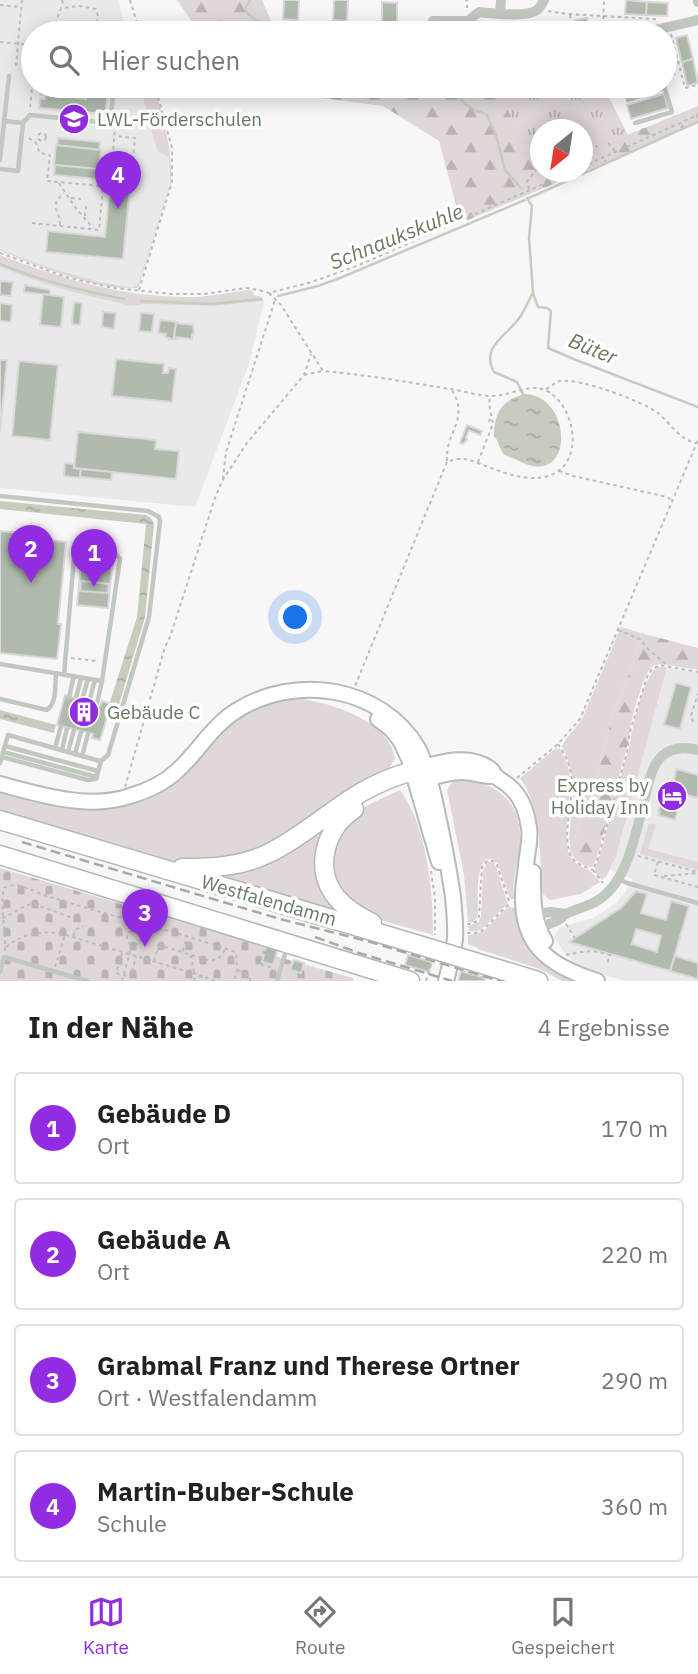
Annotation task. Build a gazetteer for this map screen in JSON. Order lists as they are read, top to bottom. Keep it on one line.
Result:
{"streets":{"highway":["Westfalendamm"]},"water":["Schnaukskuhle","Büter"],"places":{"school or university":["LWL-Förderschulen"],"building":["Gebäude C"],"hotel":["Express by Holiday Inn"]},"north":"bottom left","page":{"search":"Hier suchen","pins":["4","2","1","3"],"heading":["In der Nähe","4 Ergebnisse"],"list":[{"mark":"1","name":"Gebäude D","note":"Ort","value":"170 m"},{"mark":"2","name":"Gebäude A","note":"Ort","value":"220 m"},{"mark":"3","name":"Grabmal Franz und Therese Ortner","note":"Ort · Westfalendamm","value":"290 m"},{"mark":"4","name":"Martin-Buber-Schule","note":"Schule","value":"360 m"}],"nav":["Karte","Route","Gespeichert"]}}
